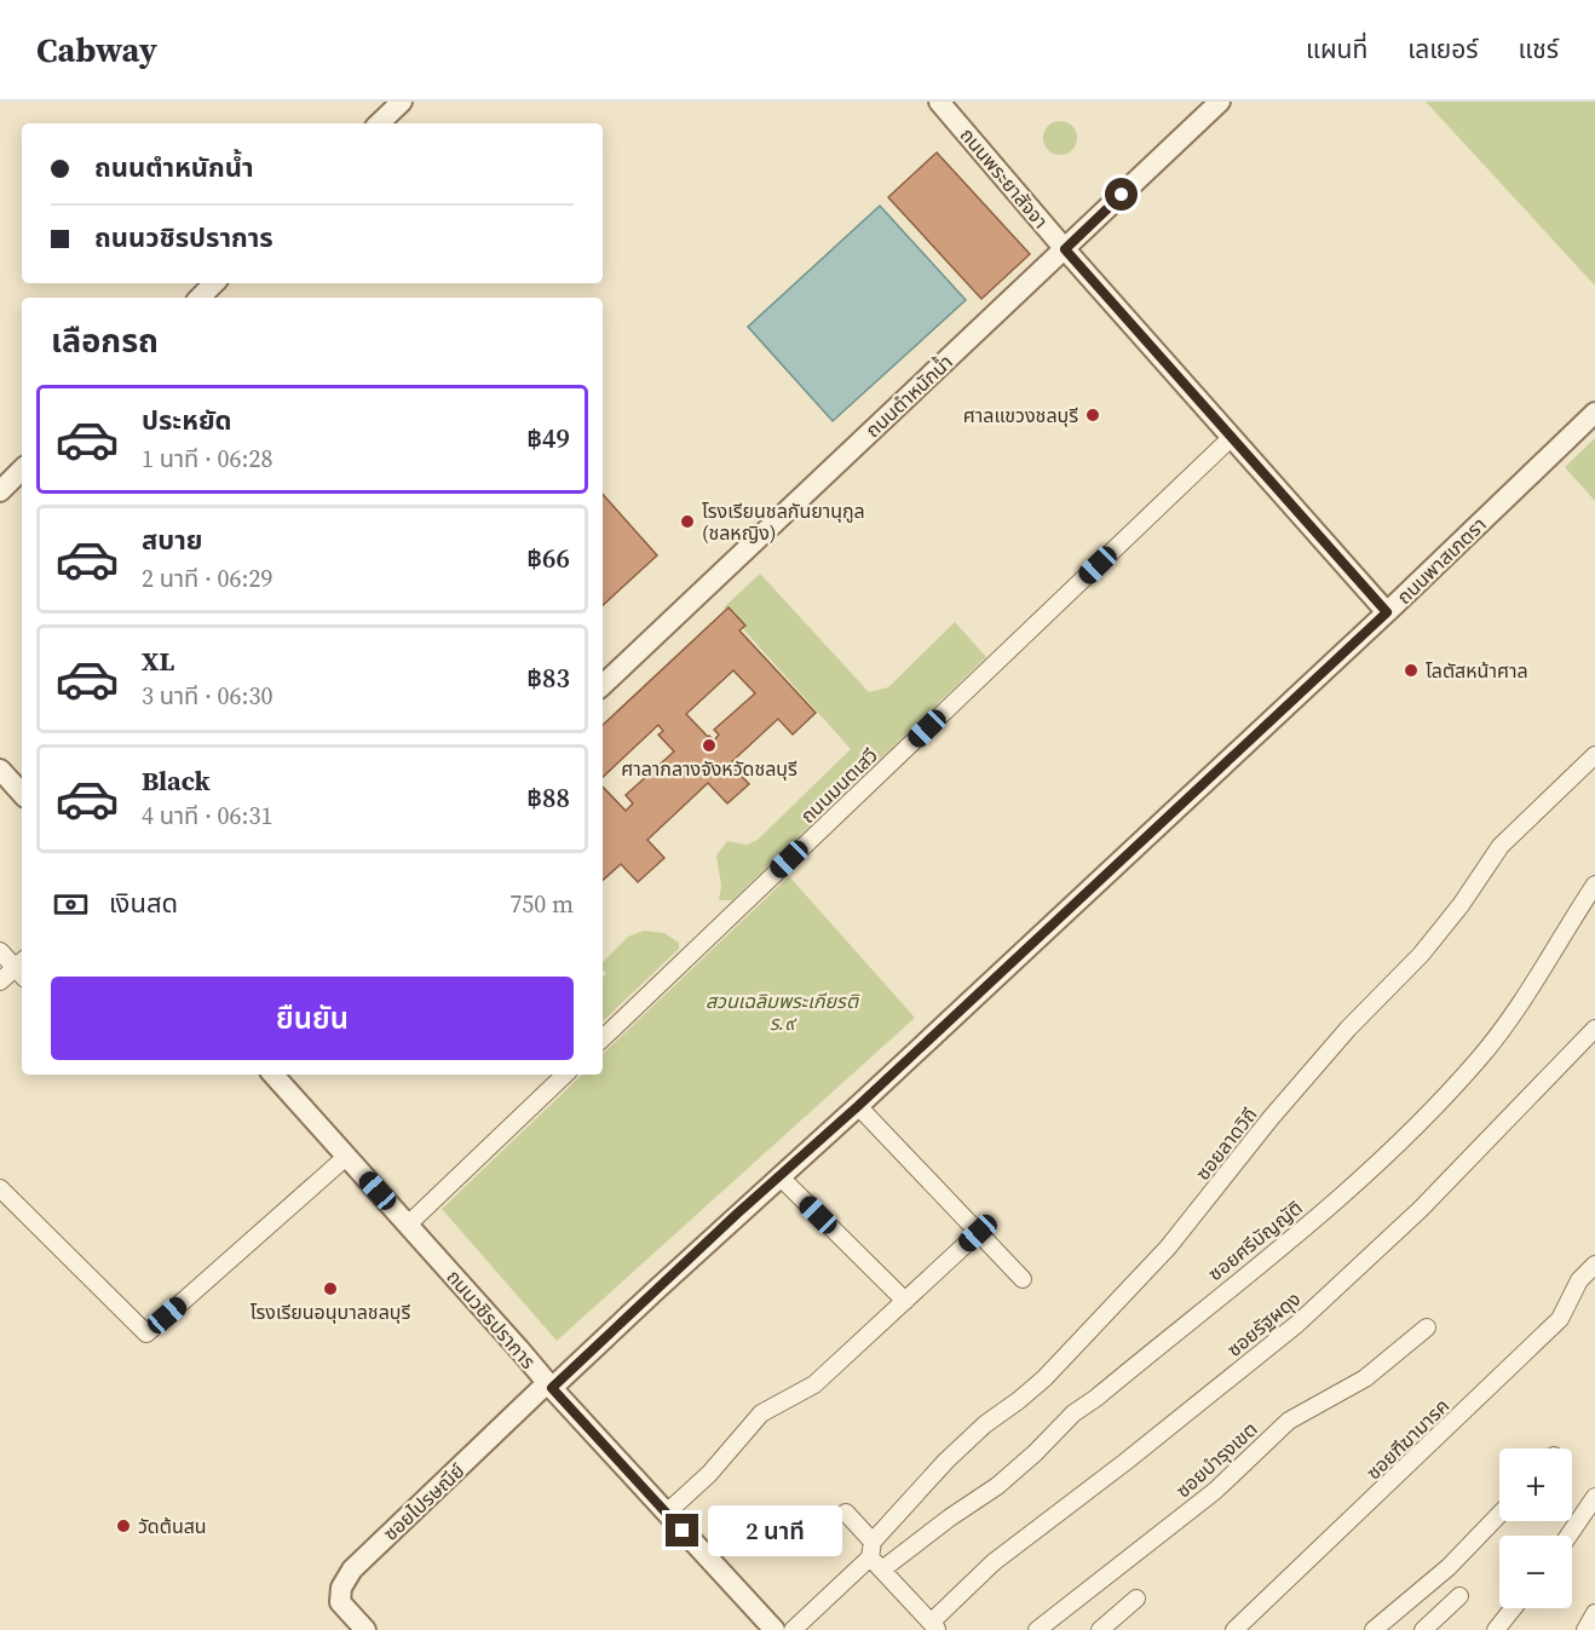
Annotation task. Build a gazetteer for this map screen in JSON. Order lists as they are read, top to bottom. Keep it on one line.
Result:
{"streets":{"street":["ถนนพระยาสัจจา","ถนนตำหนักน้ำ","ถนนพาสเภตรา","ถนนมนตเสวี","ซอยลาดวิถี","ซอยศรีบัญญัติ","ถนนวชิรปราการ","ซอยรัฐผดุง","ซอยฑีฆามารค","ซอยบำรุงเขต","ซอยไปรษณีย์"]},"crossings":[["ถนนพระยาสัจจา","ถนนตำหนักน้ำ"],["ถนนพระยาสัจจา","ถนนพาสเภตรา"],["ถนนพระยาสัจจา","ถนนมนตเสวี"],["ถนนพาสเภตรา","ถนนวชิรปราการ"],["ถนนพาสเภตรา","ซอยไปรษณีย์"],["ซอยลาดวิถี","ซอยศรีบัญญัติ"],["ถนนวชิรปราการ","ซอยไปรษณีย์"]],"parks":["สวนเฉลิมพระเกียรติ ร.๙"],"places":["ศาลแขวงชลบุรี","โรงเรียนชลกันยานุกูล (ชลหญิง)","โลตัสหน้าศาล","ศาลากลางจังหวัดชลบุรี","โรงเรียนอนุบาลชลบุรี","วัดต้นสน"],"page":{"header":"Cabway","nav":["แผนที่","เลเยอร์","แชร์"],"banner":["ถนนตำหนักน้ำ","ถนนวชิรปราการ"],"heading":"เลือกรถ","list":[{"name":"ประหยัด","note":"1 นาที · 06:28","value":"฿49"},{"name":"สบาย","note":"2 นาที · 06:29","value":"฿66"},{"name":"XL","note":"3 นาที · 06:30","value":"฿83"},{"name":"Black","note":"4 นาที · 06:31","value":"฿88"}],"pay":["เงินสด","750 m"],"buttons":"ยืนยัน","map_buttons":["+","−"],"bubble":"2 นาที"}}
